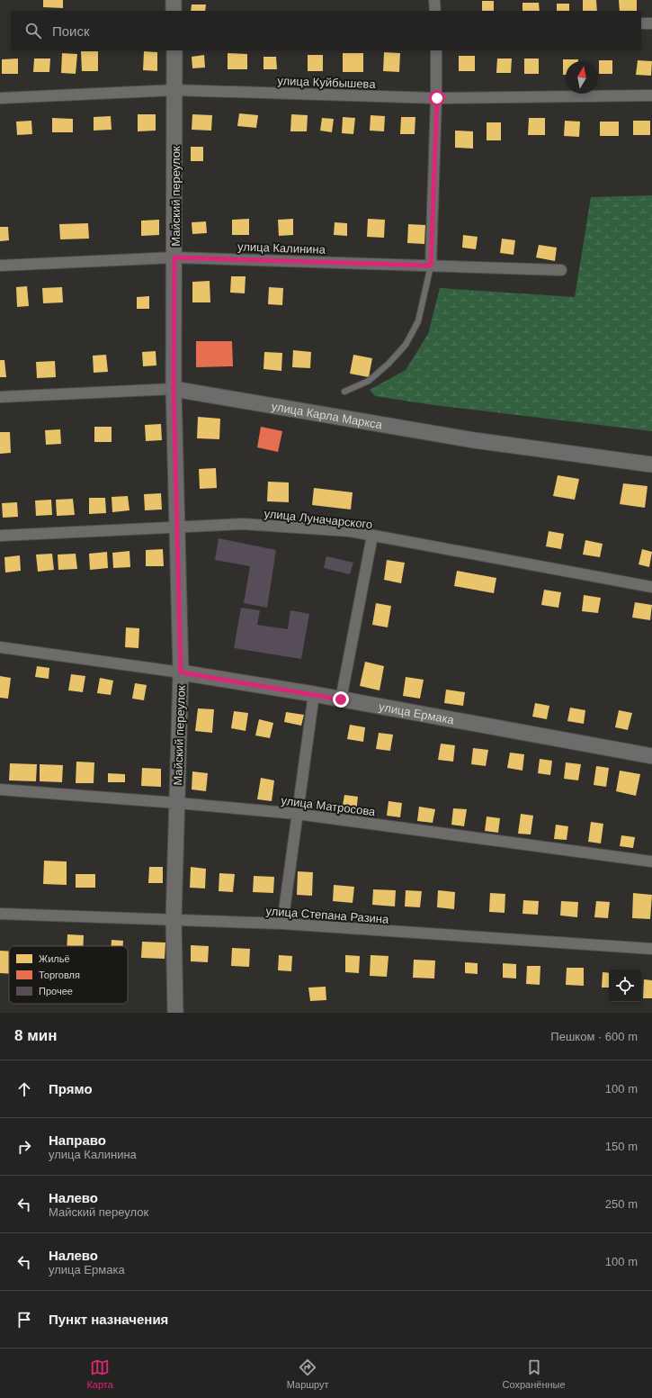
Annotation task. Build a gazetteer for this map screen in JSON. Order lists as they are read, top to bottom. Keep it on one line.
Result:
{"streets":{"main road":["Майский переулок","улица Карла Маркса","улица Ермака"],"street":["улица Куйбышева","улица Калинина","улица Луначарского","улица Матросова","улица Степана Разина"]},"crossings":[["улица Куйбышева","Майский переулок"],["Майский переулок","улица Калинина"],["Майский переулок","улица Карла Маркса"],["Майский переулок","улица Луначарского"],["Майский переулок","улица Ермака"],["Майский переулок","улица Матросова"],["Майский переулок","улица Степана Разина"]],"legend":["Жильё","Торговля","Прочее"],"north":"top","page":{"search":"Поиск","heading":["8 мин","Пешком · 600 m"],"list":[["Прямо","100 m"],["Направо","улица Калинина","150 m"],["Налево","Майский переулок","250 m"],["Налево","улица Ермака","100 m"],"Пункт назначения"],"nav":["Карта","Маршрут","Сохранённые"]}}
